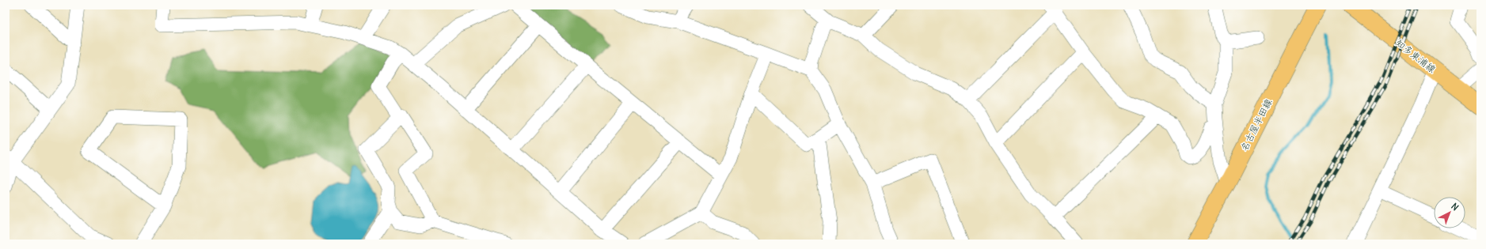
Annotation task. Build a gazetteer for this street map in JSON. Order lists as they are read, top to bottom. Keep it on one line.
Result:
{"streets":{"main road":["知多東浦線","名古屋半田線"]},"north":"top right"}
